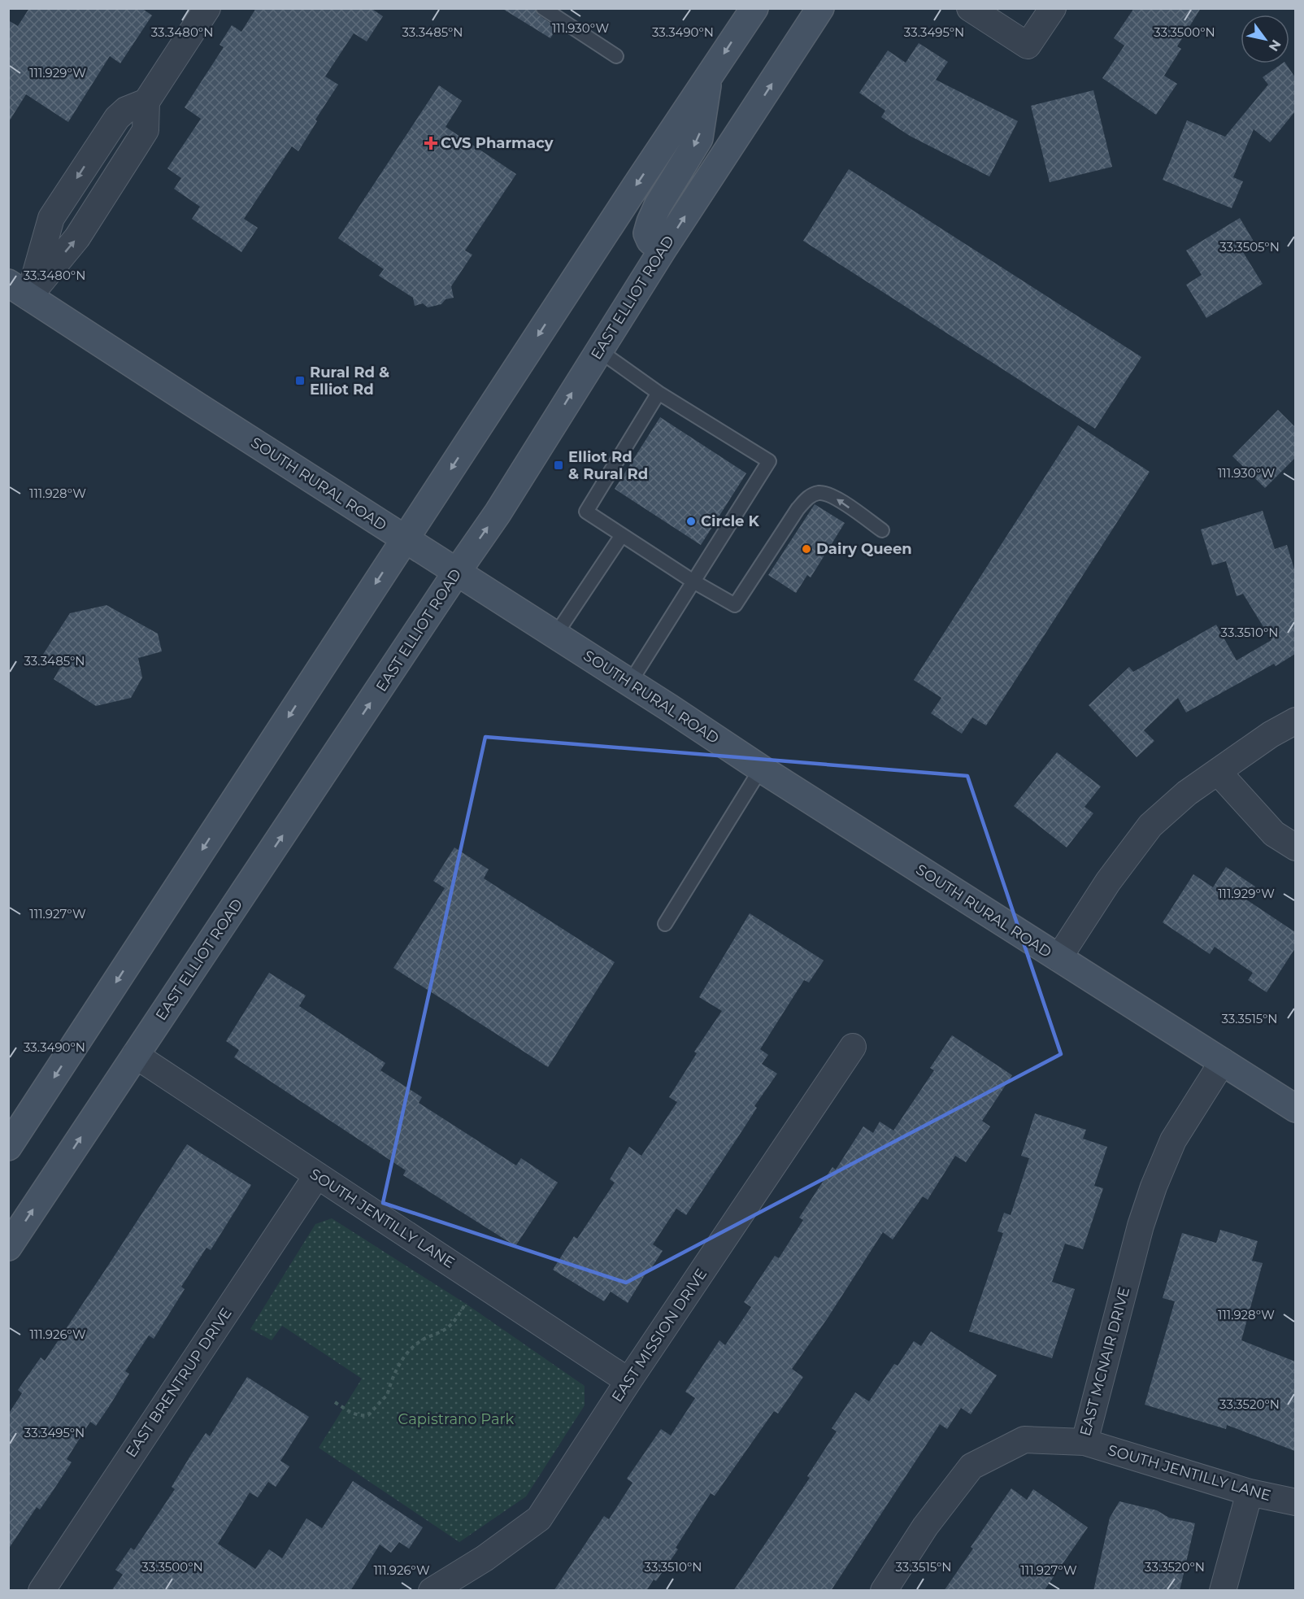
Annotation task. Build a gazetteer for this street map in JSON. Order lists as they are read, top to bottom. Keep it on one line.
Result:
{"streets":{"main road":["EAST ELLIOT ROAD","SOUTH RURAL ROAD"],"street":["SOUTH JENTILLY LANE","EAST MISSION DRIVE","EAST MCNAIR DRIVE","EAST BRENTRUP DRIVE"]},"crossings":[["EAST ELLIOT ROAD","SOUTH RURAL ROAD"],["EAST ELLIOT ROAD","SOUTH JENTILLY LANE"],["SOUTH RURAL ROAD","EAST MCNAIR DRIVE"],["SOUTH JENTILLY LANE","EAST MISSION DRIVE"],["SOUTH JENTILLY LANE","EAST MCNAIR DRIVE"],["SOUTH JENTILLY LANE","EAST BRENTRUP DRIVE"]],"parks":["Capistrano Park"],"places":{"health":["CVS Pharmacy"],"transit":["Rural Rd & Elliot Rd","Elliot Rd & Rural Rd"],"other":["Circle K","Dairy Queen"]},"north":"bottom right","coordinates":["111.930°W","33.3480°N","33.3490°N","33.3495°N","33.3485°N","33.3500°N","111.929°W","33.3505°N","111.928°W","33.3510°N","111.927°W","33.3515°N","111.926°W","33.3520°N"]}
